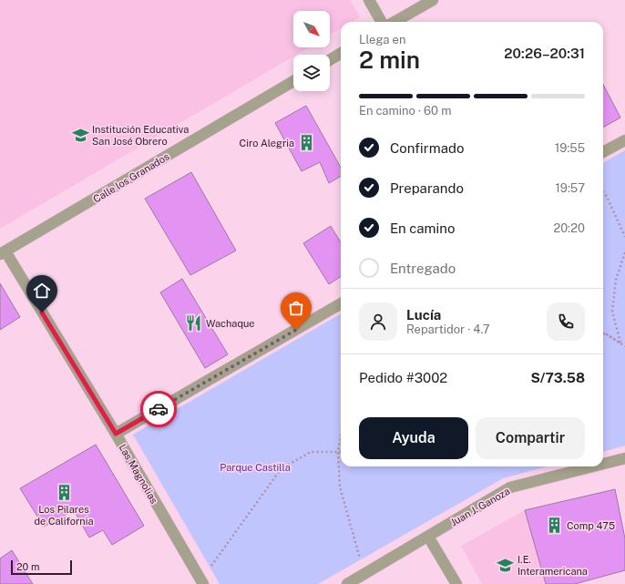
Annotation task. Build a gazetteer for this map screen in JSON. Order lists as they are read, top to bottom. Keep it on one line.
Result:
{"streets":{"street":["Calle los Granados","Las Magnolias","Juan J. Ganoza"]},"crossings":[["Calle los Granados","Las Magnolias"]],"parks":["Parque Castilla"],"places":{"school or university":["Institución Educativa San José Obrero","I.E. Interamericana"],"building":["Ciro Alegria","Los Pilares de California","Comp 475"],"restaurant":["Wachaque"]},"scale_bar":"20 m","north":"bottom right","page":{"heading":["2 min","Llega en","20:26–20:31"],"panel":["Lucía","Repartidor · 4.7","Pedido #3002","S/73.58"],"bar":"En camino · 60 m","list":[["Confirmado","19:55"],["Preparando","19:57"],["En camino","20:20"],"Entregado"],"buttons":["Ayuda","Compartir"],"scale":"20 m"}}
